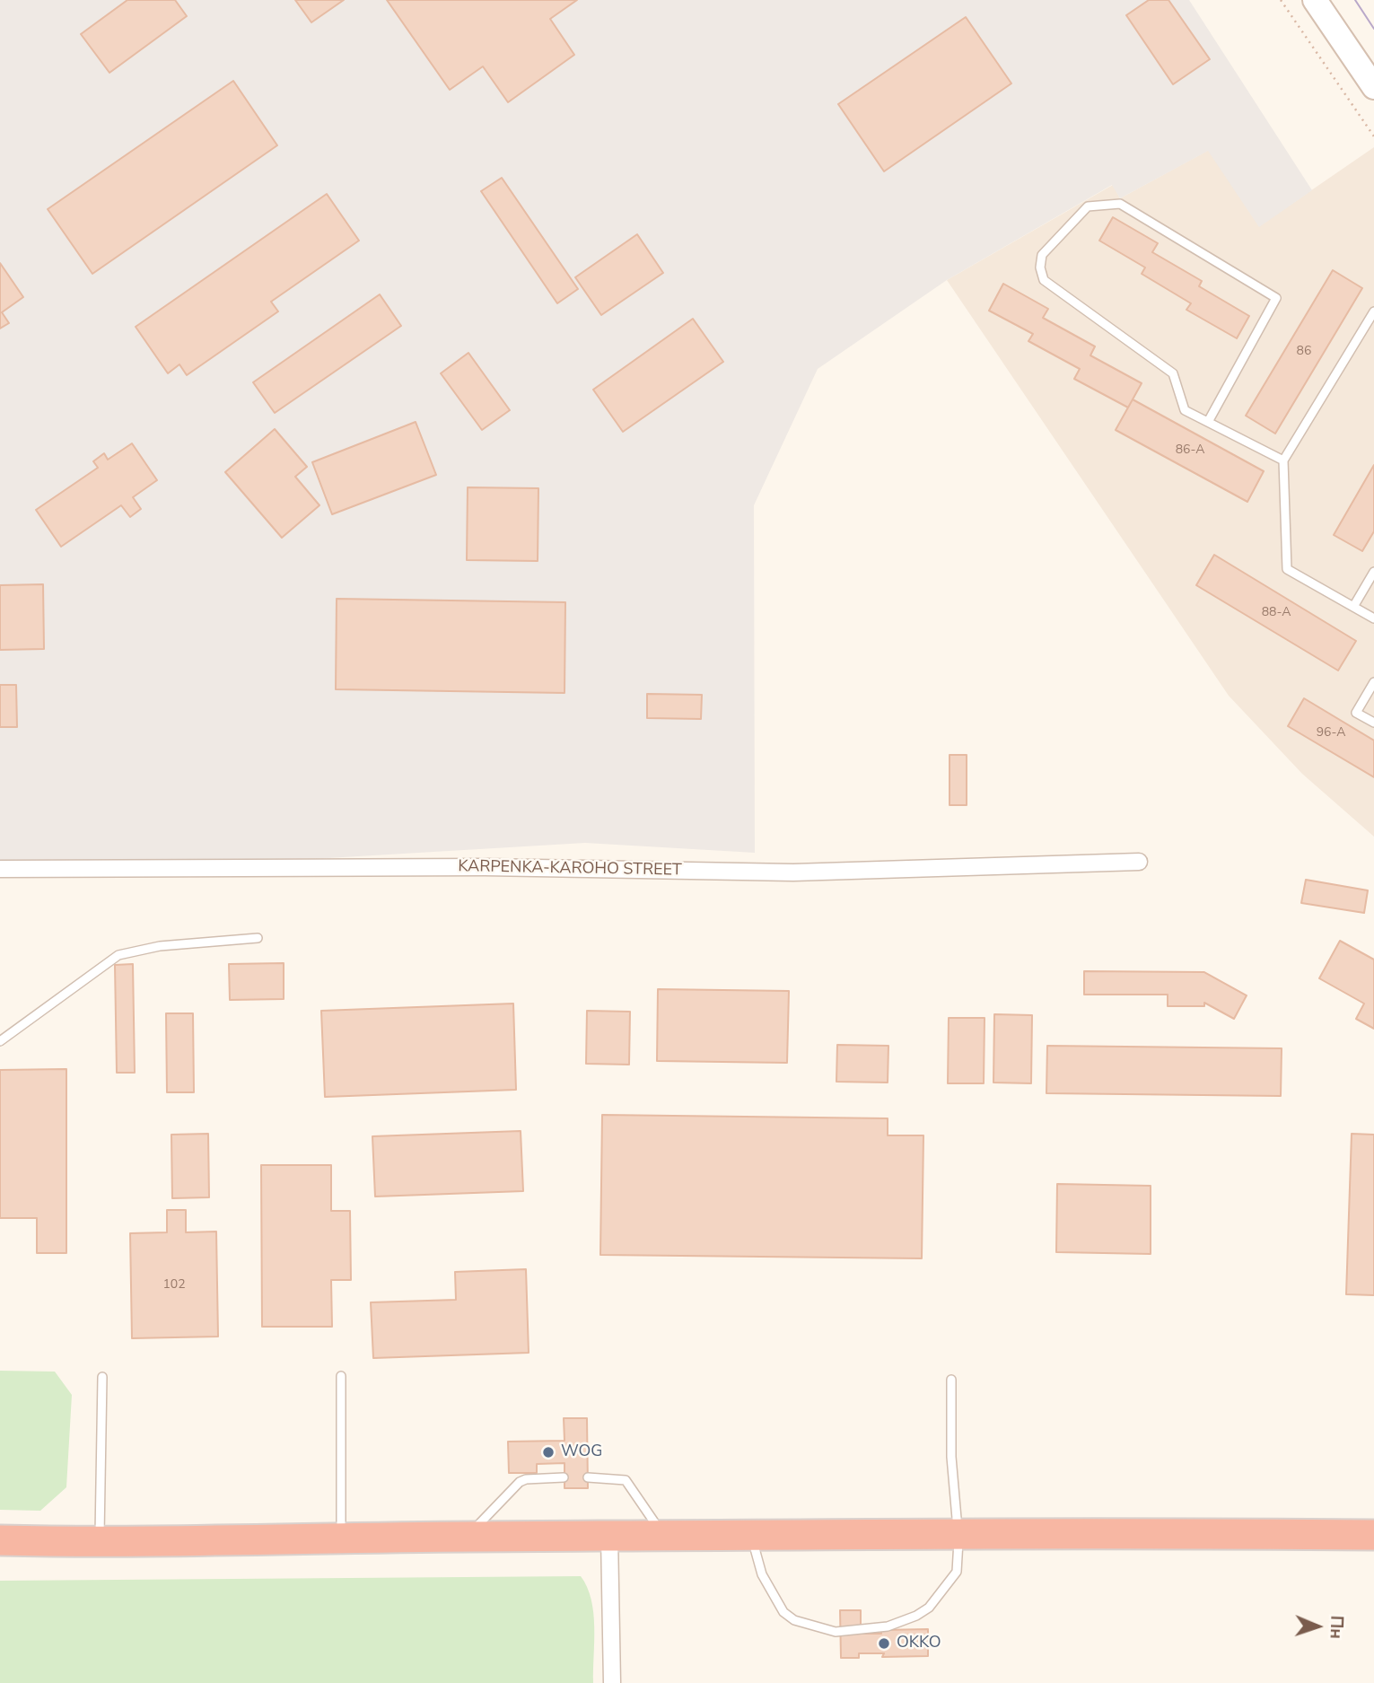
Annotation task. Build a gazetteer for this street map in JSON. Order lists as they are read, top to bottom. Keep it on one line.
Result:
{"streets":{"street":["KARPENKA-KAROHO STREET"]},"places":["WOG","OKKO"],"house_numbers":["86","86-А","88-А","96-А","102"],"north":"right"}
